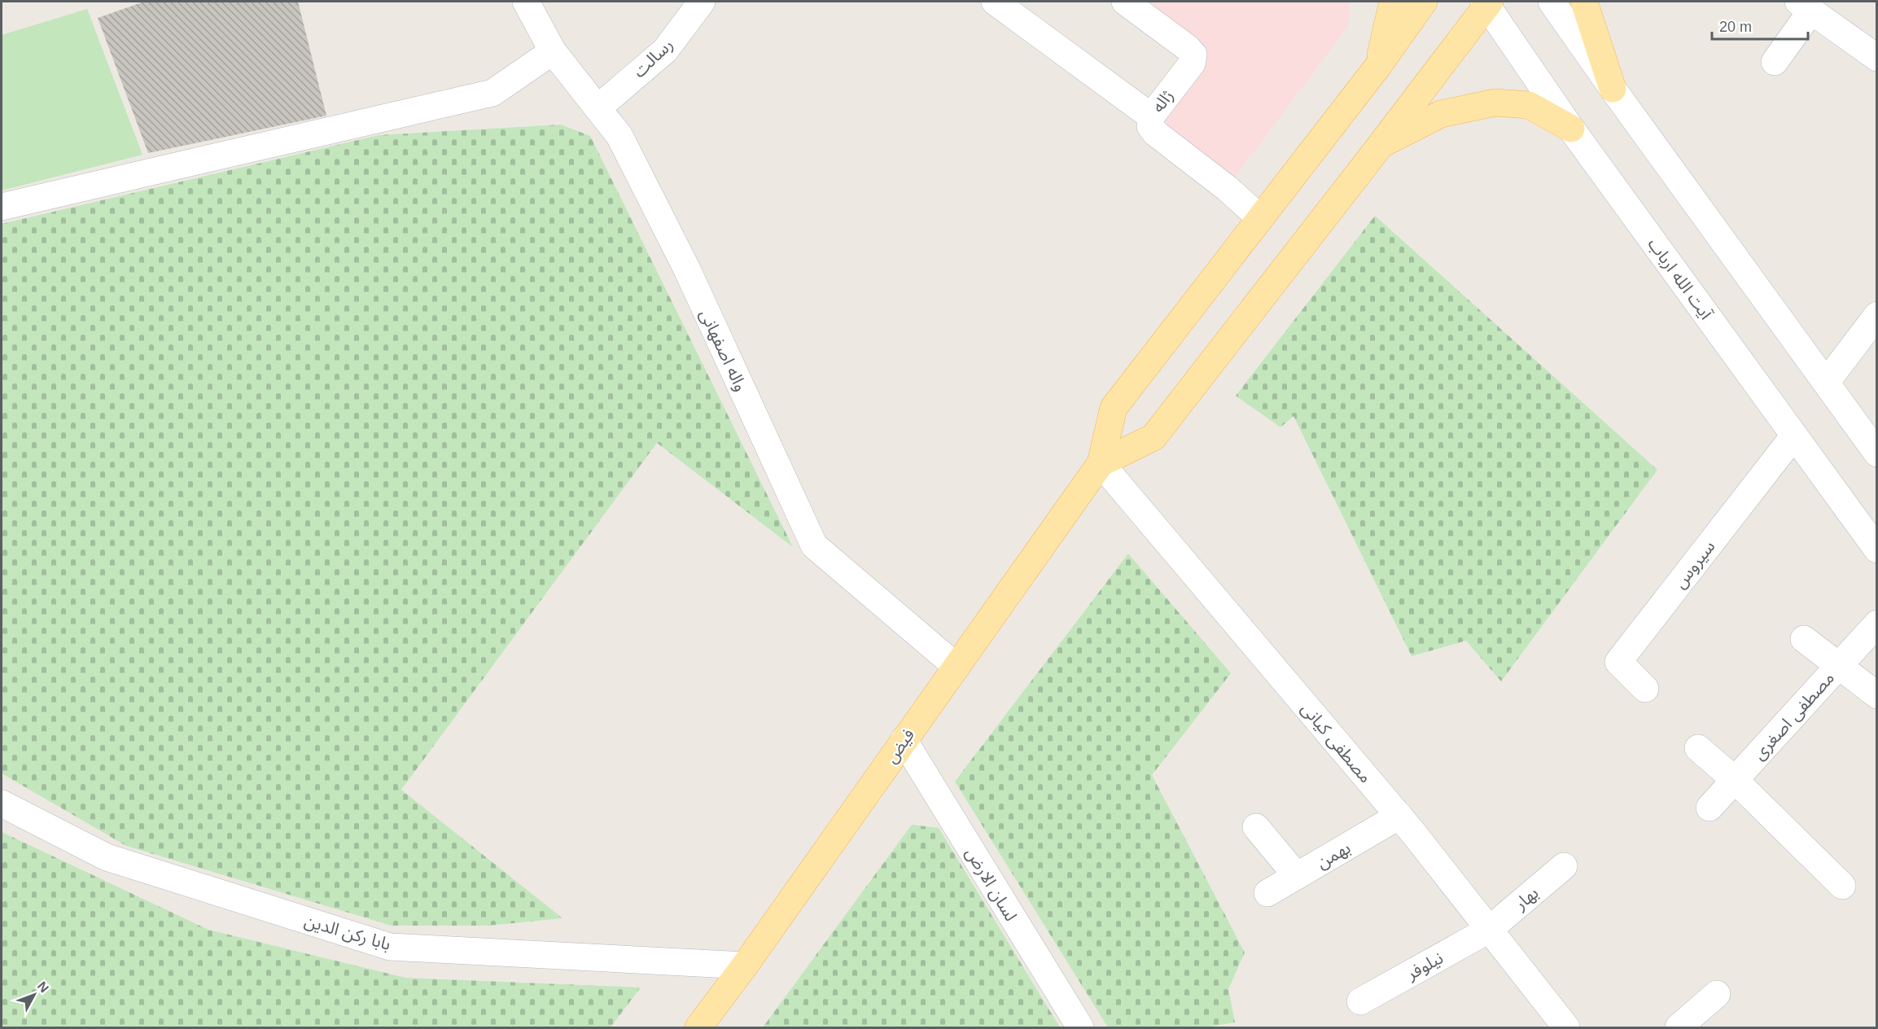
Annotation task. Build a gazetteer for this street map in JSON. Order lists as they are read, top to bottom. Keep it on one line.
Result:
{"streets":{"main road":["فیض"],"street":["رسالت","ژاله","آیت الله ارباب","واله اصفهانی","سیروس","مصطفی اصغری","مصطفی کیانی","بهمن","لسان الارض","بهار","بابا رکن الدین","نیلوفر"]},"crossings":[["رسالت","واله اصفهانی"],["آیت الله ارباب","سیروس"],["واله اصفهانی","فیض"],["مصطفی کیانی","فیض"],["مصطفی کیانی","بهمن"],["مصطفی کیانی","بهار"],["مصطفی کیانی","نیلوفر"],["فیض","لسان الارض"],["فیض","بابا رکن الدین"],["بهار","نیلوفر"]],"scale_bar":"20 m","north":"top right"}
